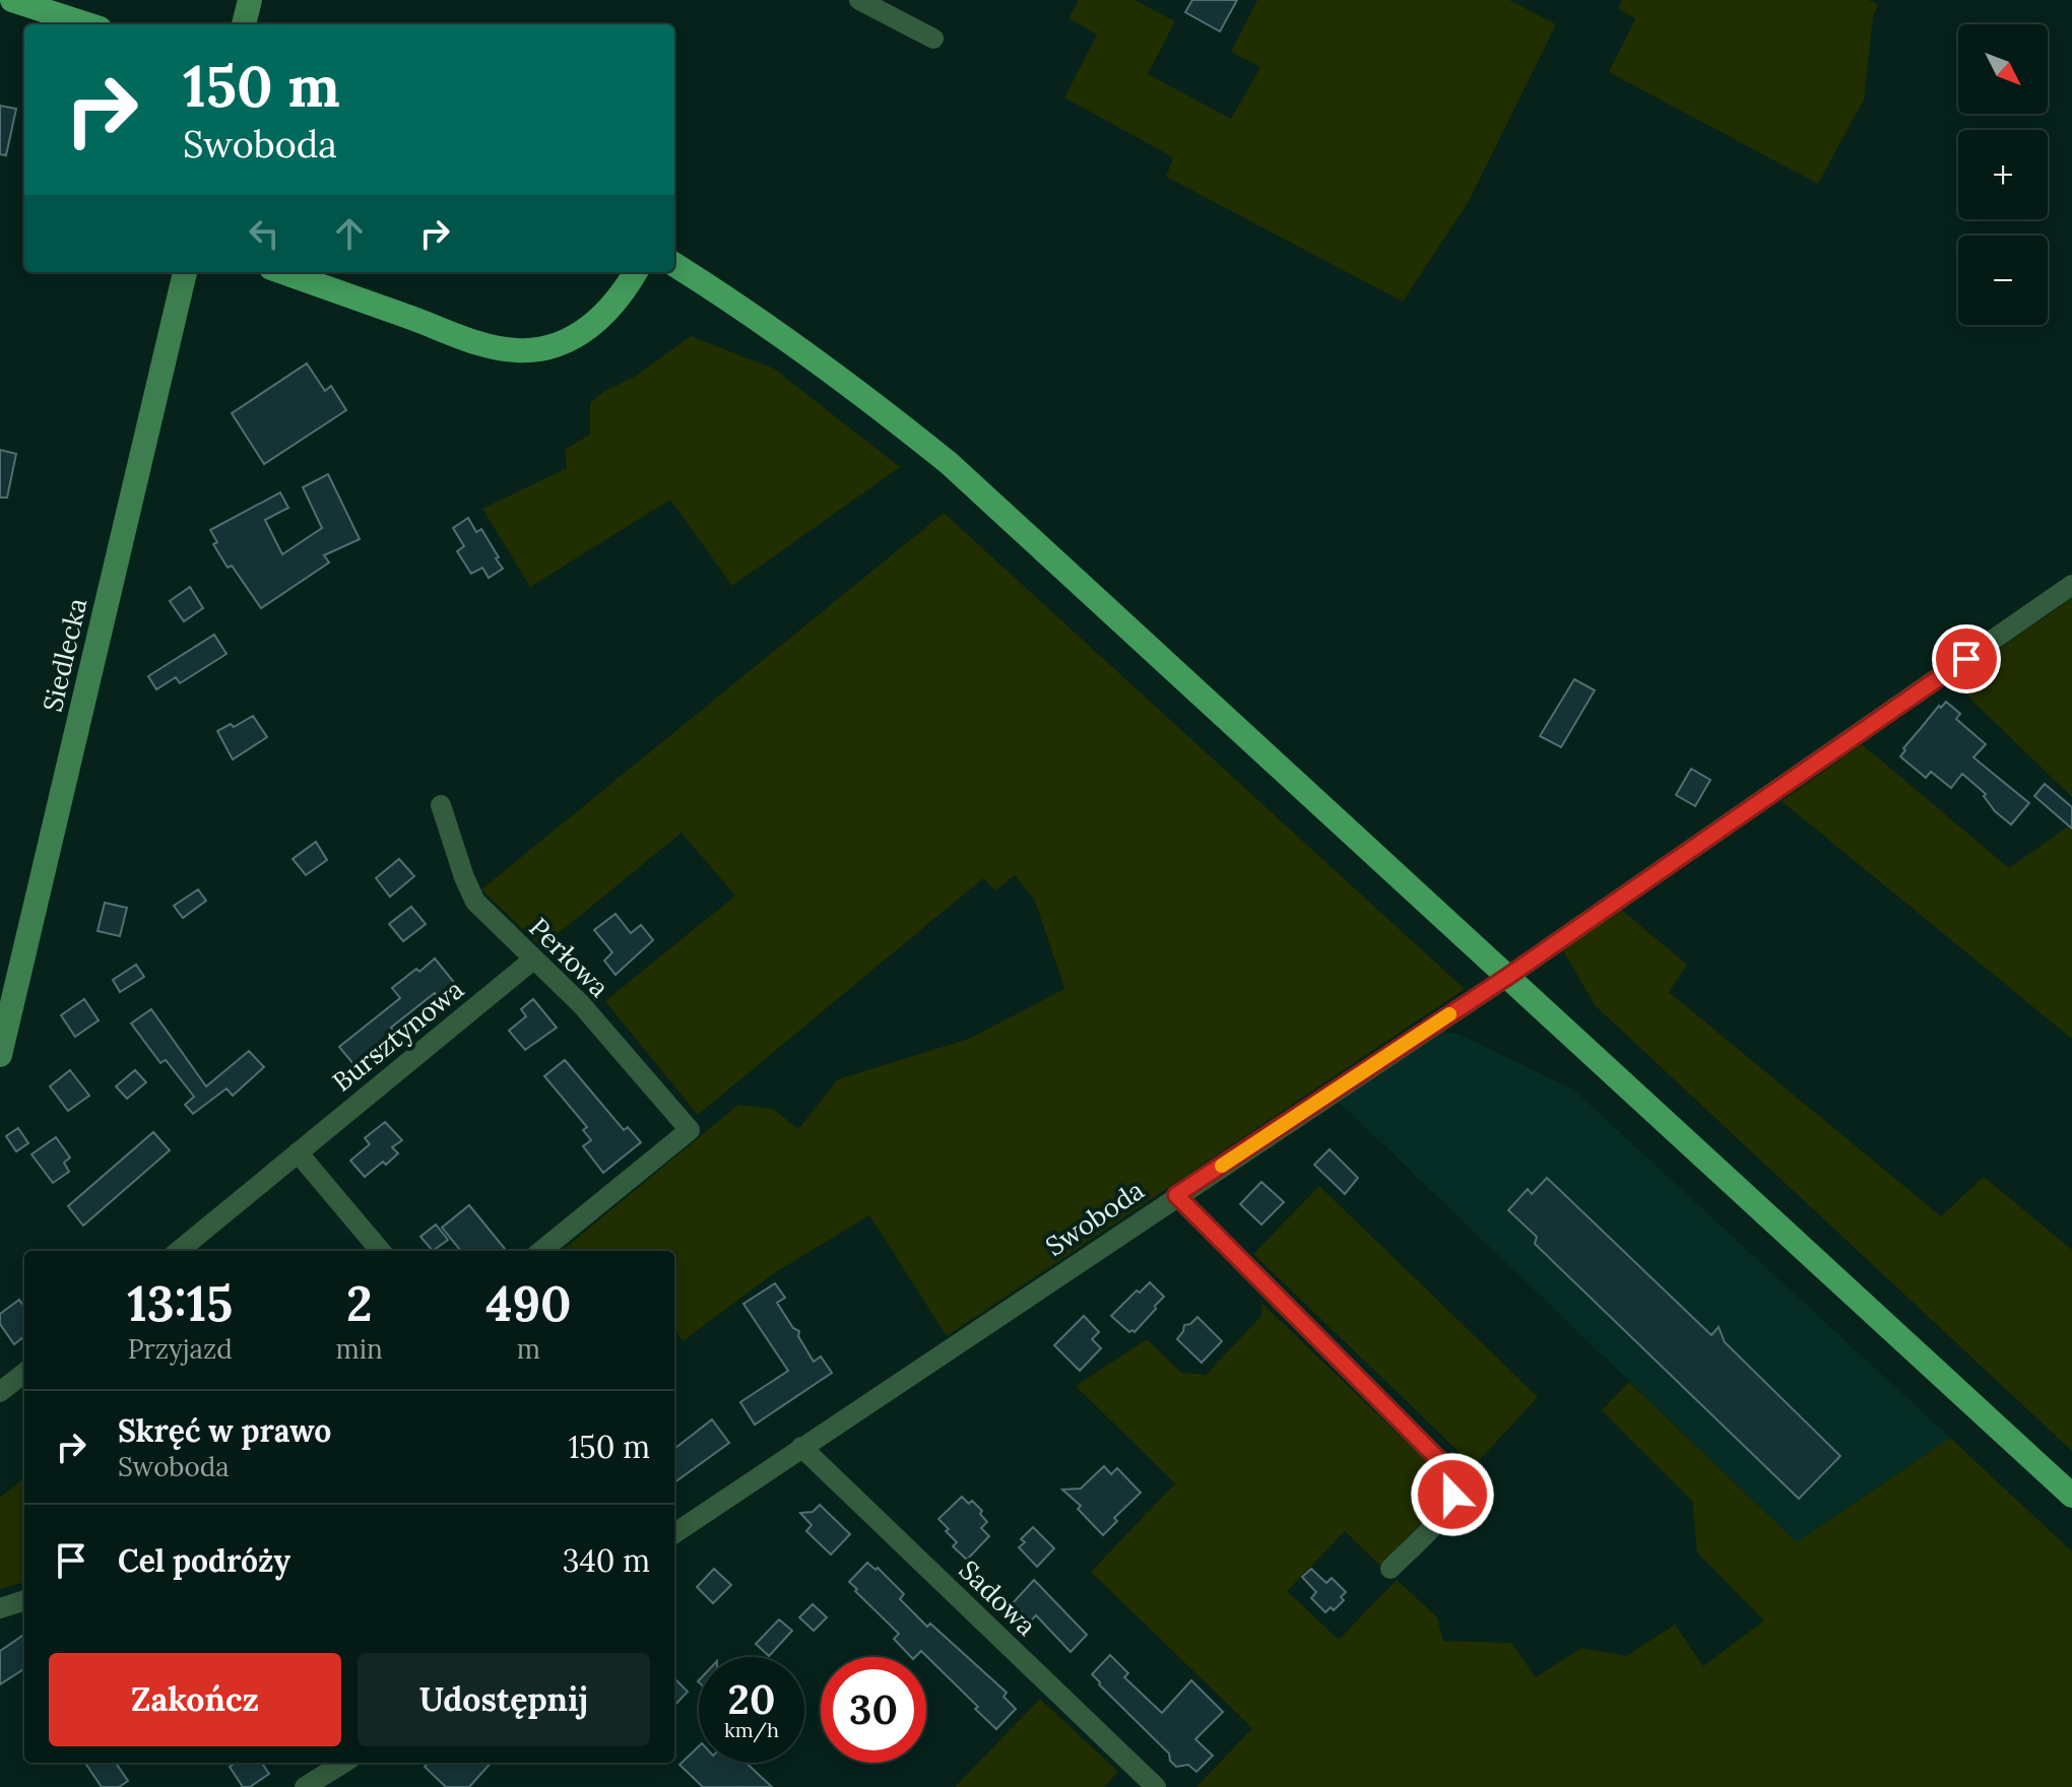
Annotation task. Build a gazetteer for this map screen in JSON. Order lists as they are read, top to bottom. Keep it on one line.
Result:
{"streets":{"main road":["Siedlecka"],"street":["Perłowa","Bursztynowa","Swoboda","Sadowa"]},"crossings":[["Perłowa","Bursztynowa"],["Swoboda","Sadowa"]],"north":"bottom right","page":{"map_buttons":["+","−"],"turn":["150 m","Swoboda"],"eta":["13:15","Przyjazd","2","min","490","m"],"list":[{"name":"Skręć w prawo","note":"Swoboda","value":"150 m"},{"name":"Cel podróży","value":"340 m"}],"buttons":["Zakończ","Udostępnij"],"speed":"20 km/h","limit":"30"}}
